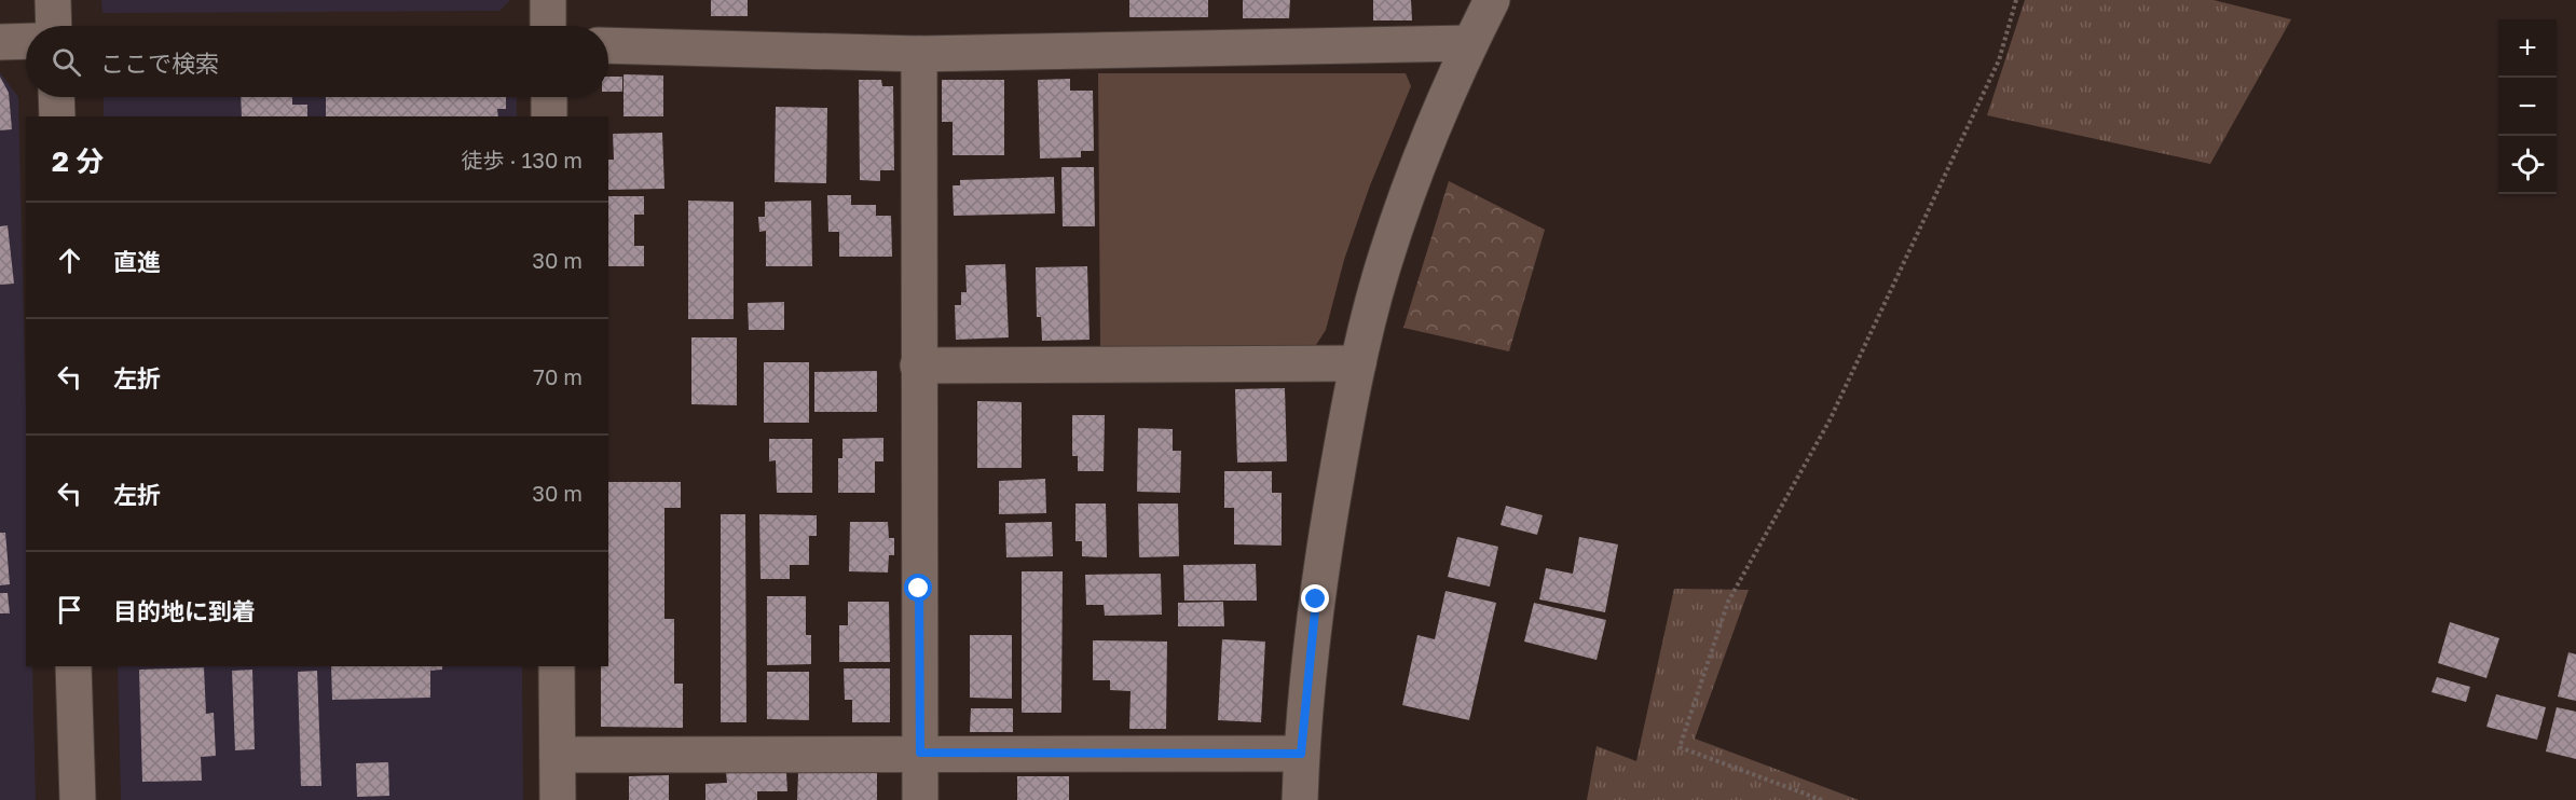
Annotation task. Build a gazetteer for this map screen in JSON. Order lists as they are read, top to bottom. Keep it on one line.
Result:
{"page":{"map_buttons":["+","−"],"search":"ここで検索","heading":["2 分","徒歩 · 130 m"],"list":[["直進","30 m"],["左折","70 m"],["左折","30 m"],"目的地に到着"]}}
